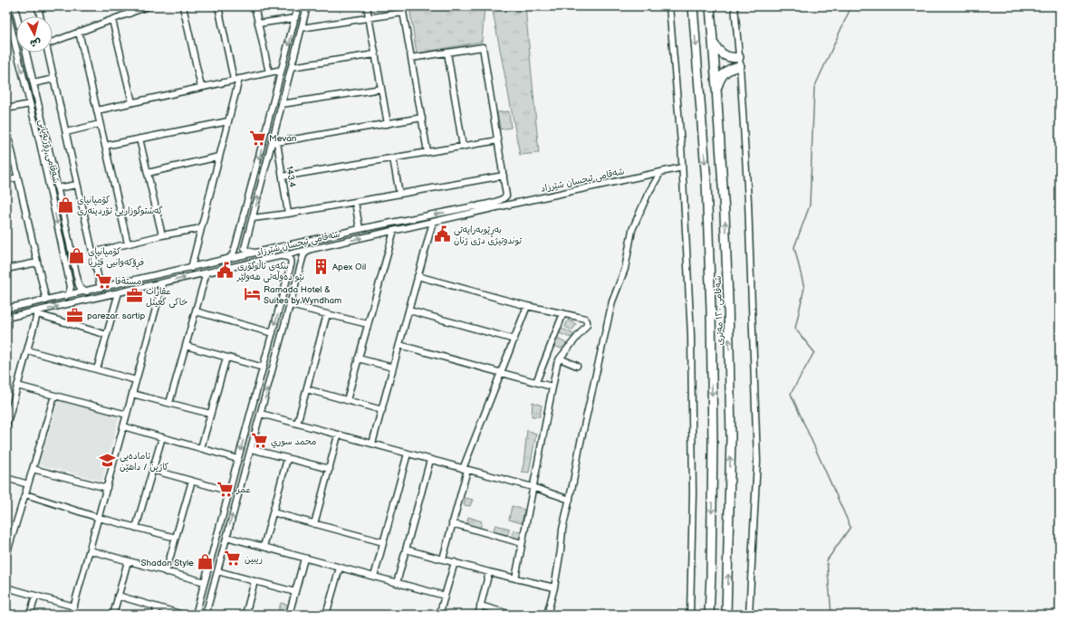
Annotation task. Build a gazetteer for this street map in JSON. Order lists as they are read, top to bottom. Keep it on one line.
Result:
{"streets":{"highway":["شەقامی ١٢٠ مەتری"],"street":["شەقامی ڕۆژبەیانی","143.4","شەقامی ئیحسان شێرزاد"]},"places":{"supermarket":["Mevan","مستةفا","محمد سوري","عمر","ريبين"],"shop":["کۆمپانیای گەشتوگوزاریی ئۆردینەری","کۆمپانیای فڕۆکەوانیی ڤێریا","Shadan Style"],"public building":["بەڕێوبەرایەتی توندوتیژی دژی ژنان","بنکەی ئاڵوگۆڕی نێو دەوڵەتی هەولێر"],"building":["Apex Oil"],"hotel":["Ramada Hotel & Suites by Wyndham"],"office":["عقارات خاكى گعيتل","parezar. sartip"],"school or university":["ئامادەيی کاژين / داهێن"]},"north":"bottom"}
